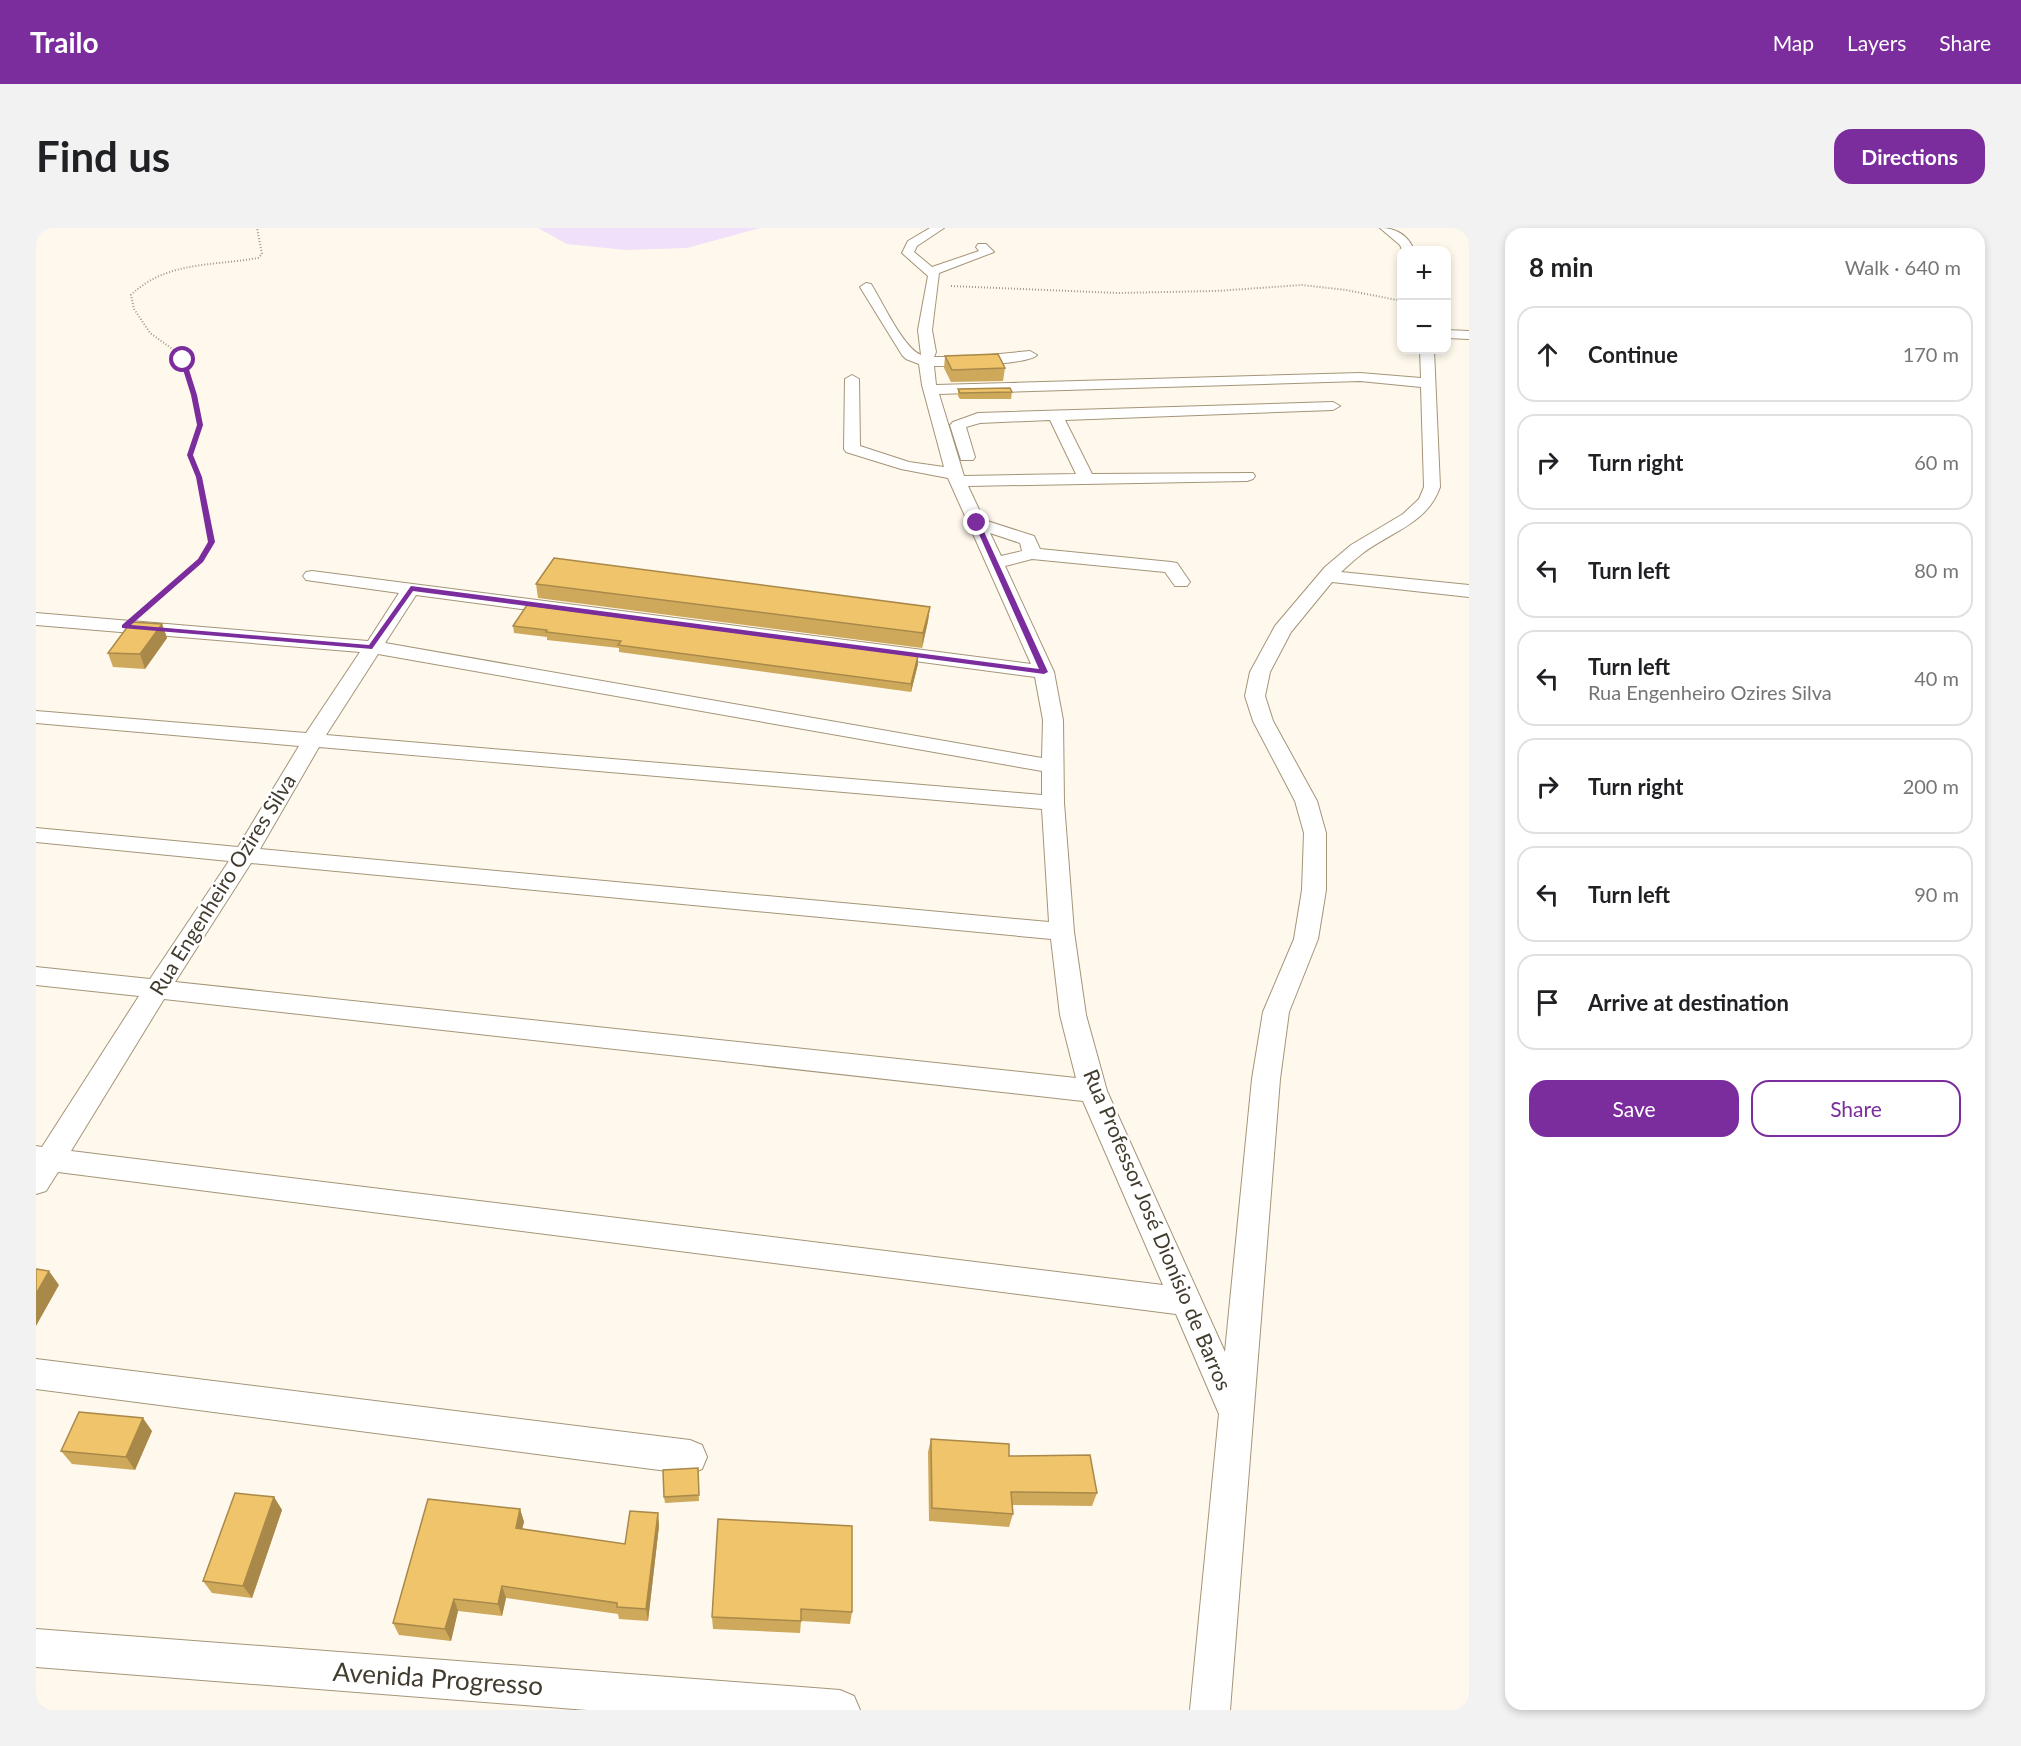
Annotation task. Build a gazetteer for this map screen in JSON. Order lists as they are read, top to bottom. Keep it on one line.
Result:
{"streets":{"street":["Rua Engenheiro Ozires Silva","Rua Professor José Dionísio de Barros","Avenida Progresso"]},"page":{"header":"Trailo","nav":["Map","Layers","Share"],"buttons":["Directions",["Save","Share"]],"title":"Find us","heading":["8 min","Walk · 640 m"],"map_buttons":["+","−"],"list":[["Continue","170 m"],["Turn right","60 m"],["Turn left","80 m"],["Turn left","Rua Engenheiro Ozires Silva","40 m"],["Turn right","200 m"],["Turn left","90 m"],"Arrive at destination"]}}
